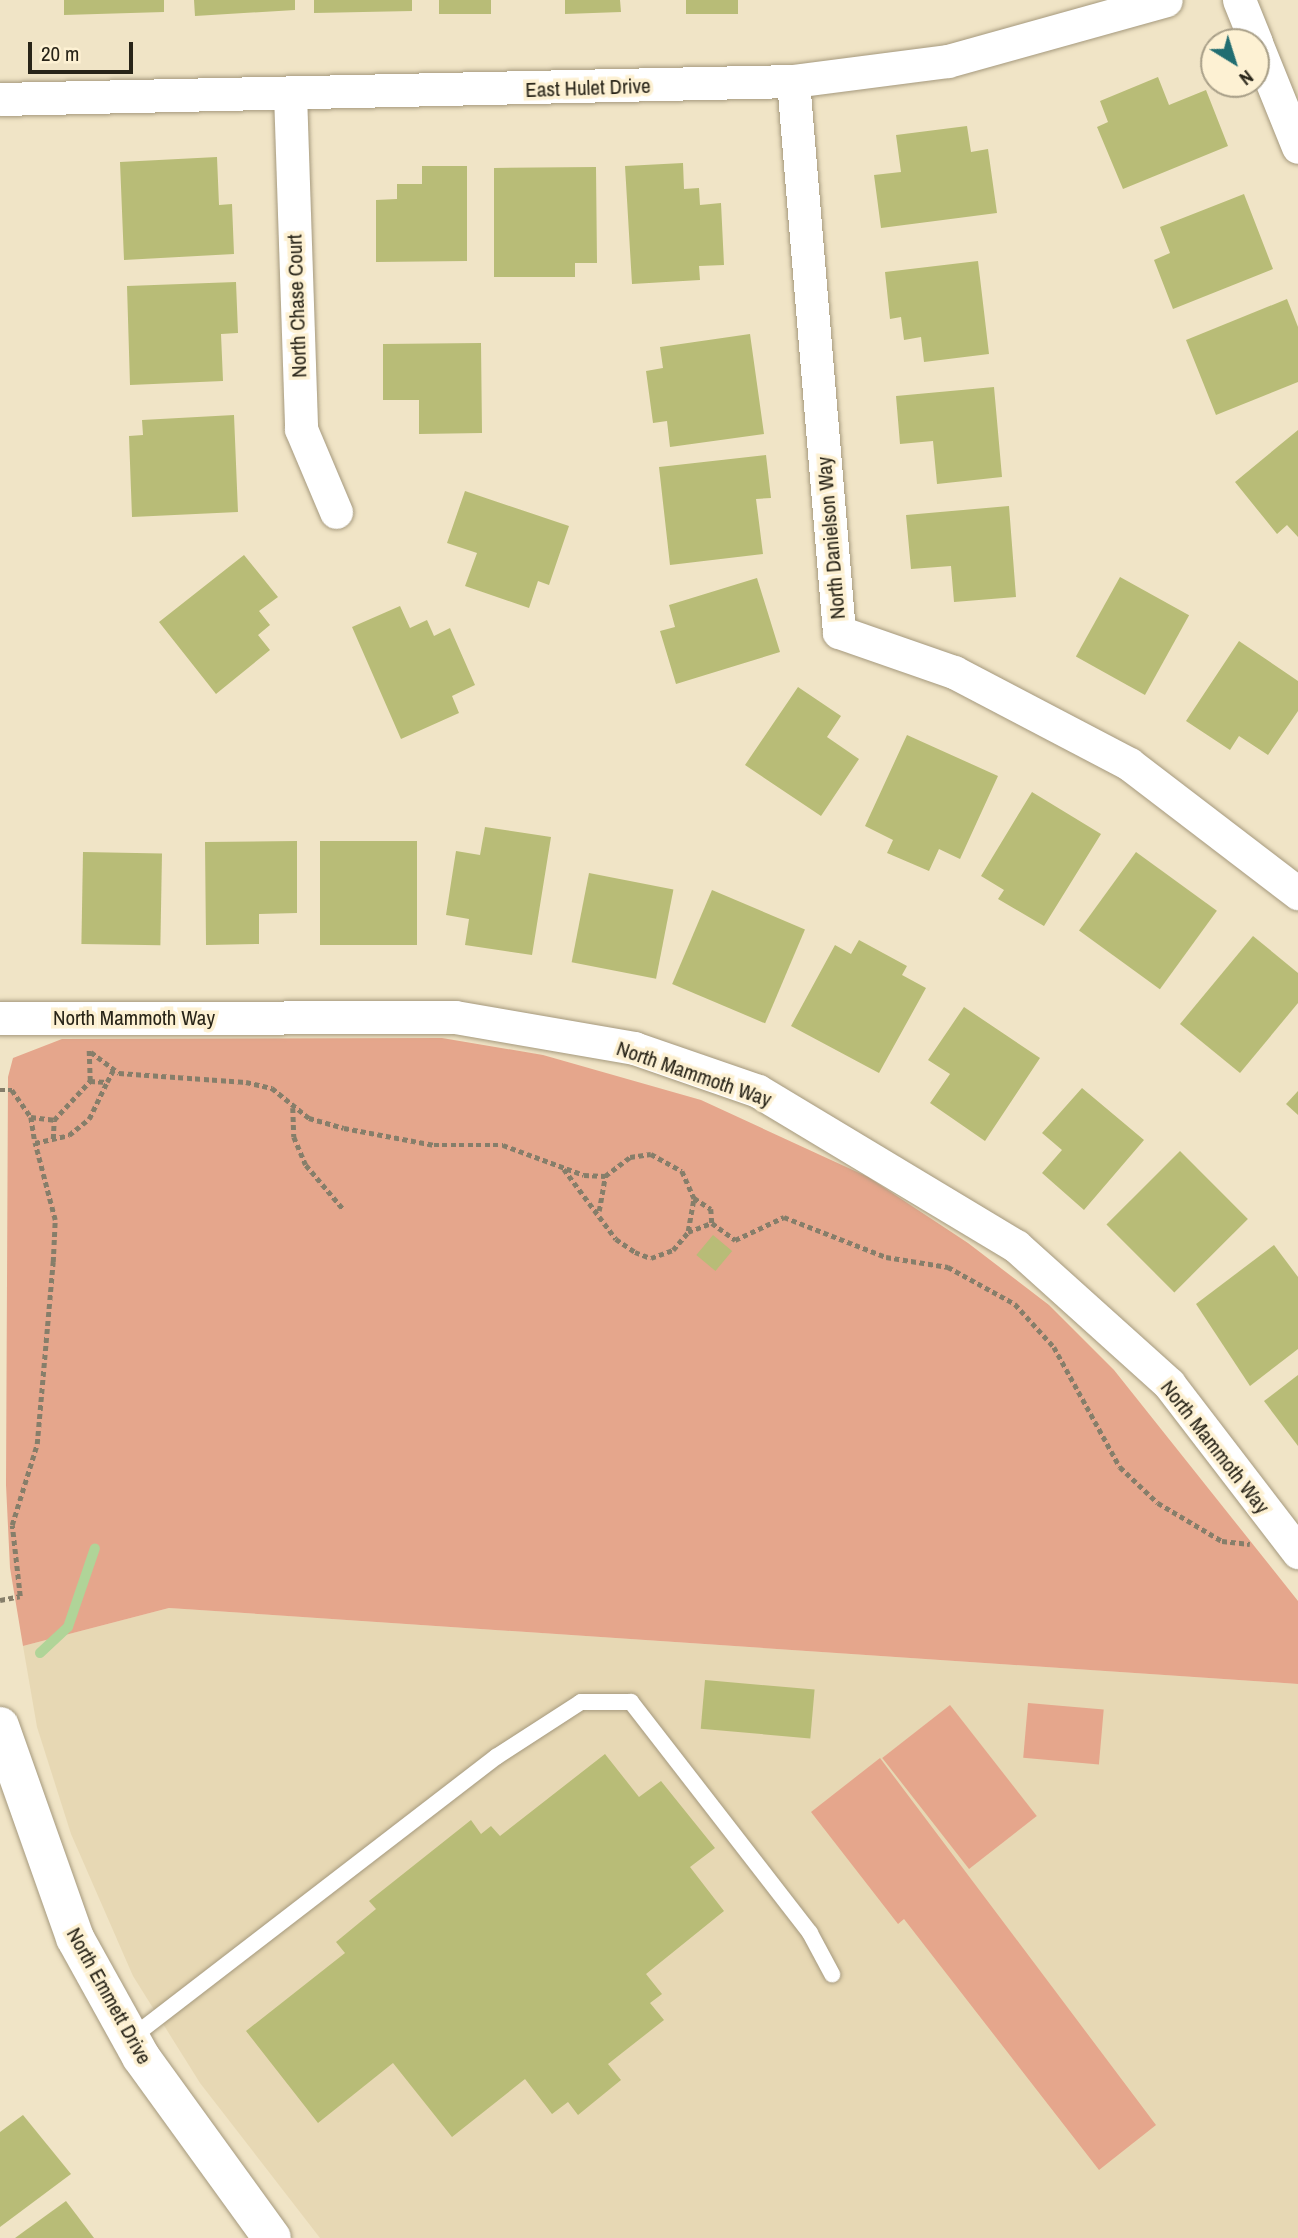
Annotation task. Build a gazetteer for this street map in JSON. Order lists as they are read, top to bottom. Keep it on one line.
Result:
{"streets":{"street":["East Hulet Drive","North Chase Court","North Danielson Way","North Mammoth Way","North Emmett Drive"]},"crossings":[["East Hulet Drive","North Chase Court"],["East Hulet Drive","North Danielson Way"]],"scale_bar":"20 m","north":"bottom right"}
